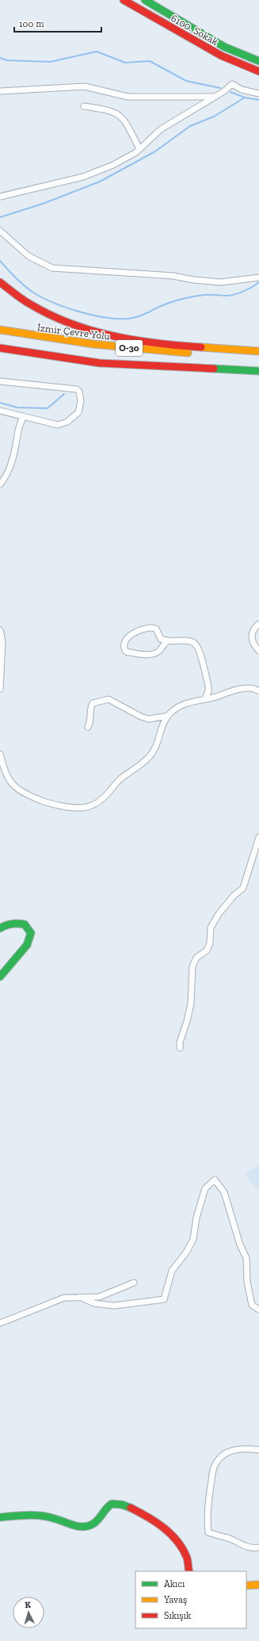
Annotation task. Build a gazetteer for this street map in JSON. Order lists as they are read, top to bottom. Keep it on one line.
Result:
{"streets":{"main road":["6100. Sokak","İzmir Çevre Yolu","O-30"]},"legend":["Akıcı","Yavaş","Sıkışık"],"scale_bar":"100 m","north":"top"}
